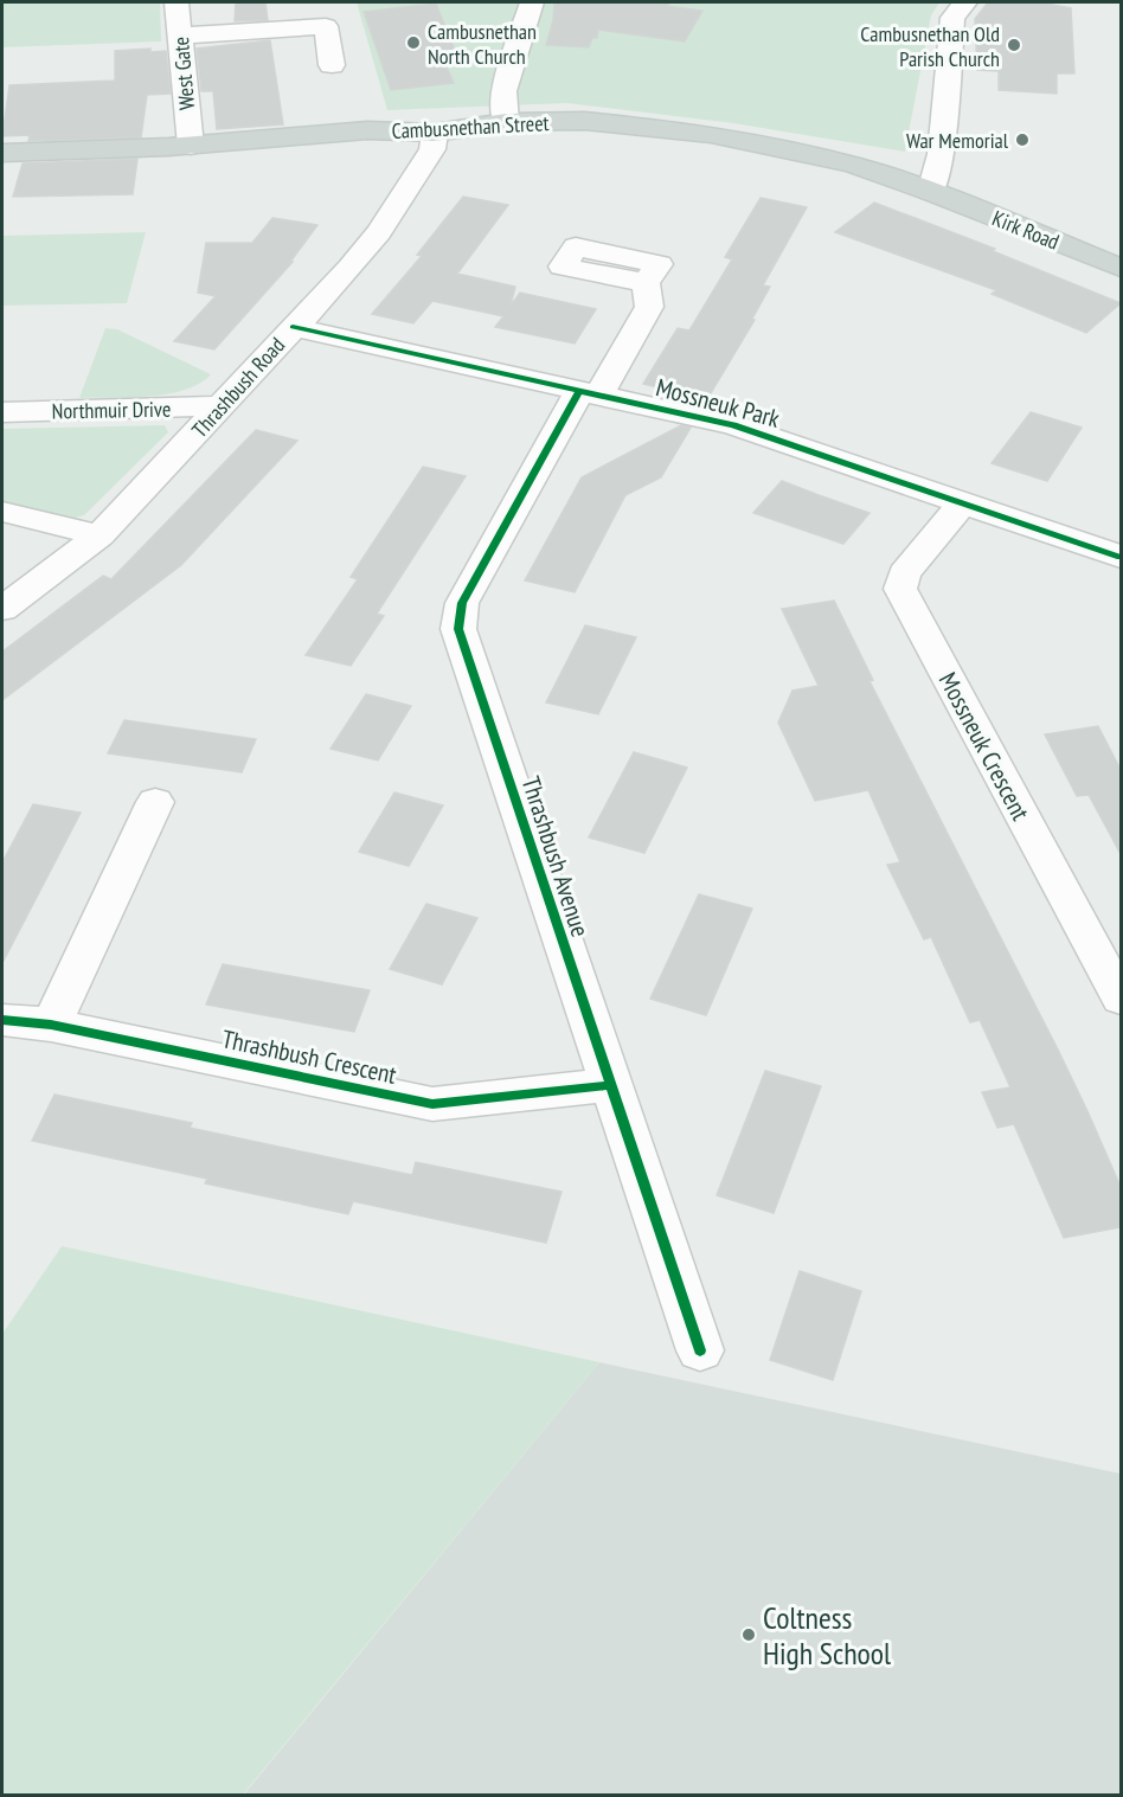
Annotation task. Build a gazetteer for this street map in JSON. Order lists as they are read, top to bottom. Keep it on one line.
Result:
{"streets":{"main road":["Cambusnethan Street","Kirk Road"],"street":["West Gate","Thrashbush Road","Mossneuk Park","Northmuir Drive","Mossneuk Crescent","Thrashbush Avenue","Thrashbush Crescent"]},"crossings":[["West Gate","Cambusnethan Street"],["Cambusnethan Street","Kirk Road"],["Cambusnethan Street","Thrashbush Road"],["Thrashbush Road","Mossneuk Park"],["Thrashbush Road","Northmuir Drive"],["Mossneuk Park","Mossneuk Crescent"],["Mossneuk Park","Thrashbush Avenue"],["Thrashbush Avenue","Thrashbush Crescent"]],"places":["Cambusnethan North Church","Cambusnethan Old Parish Church","War Memorial","Coltness High School"]}
